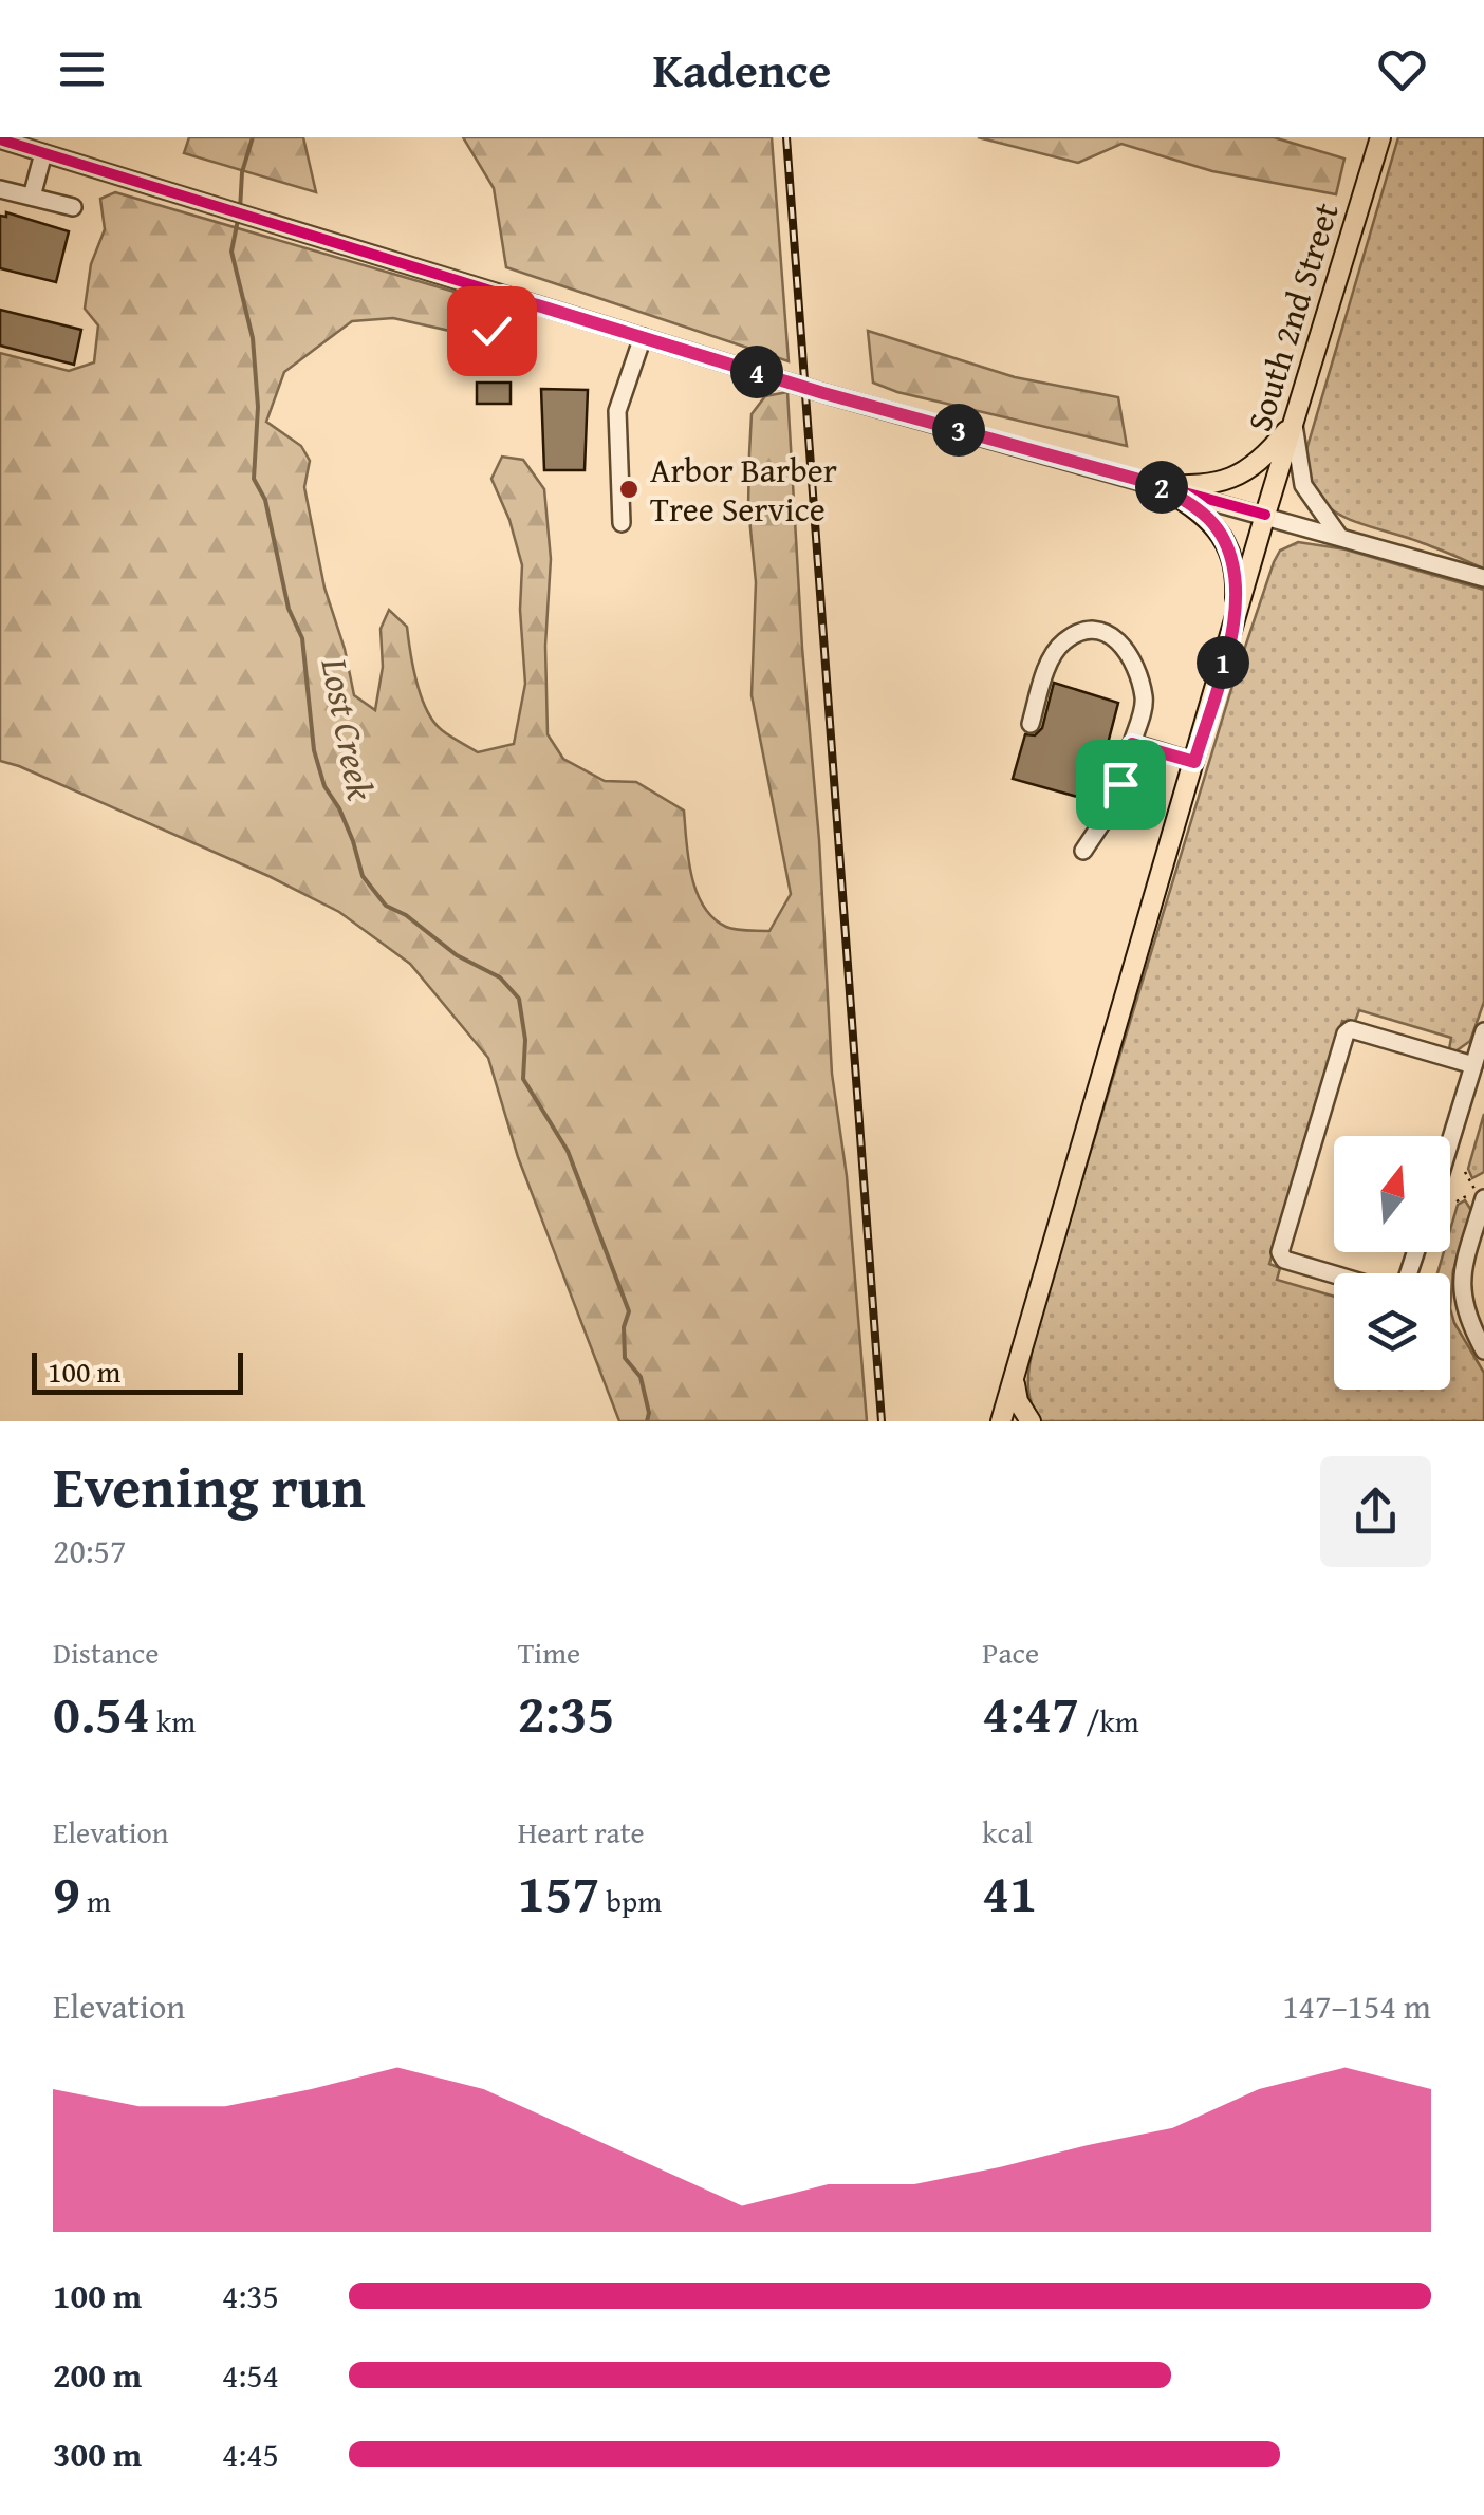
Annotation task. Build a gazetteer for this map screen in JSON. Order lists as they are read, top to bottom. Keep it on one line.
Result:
{"streets":{"main road":["South 2nd Street"]},"water":["Lost Creek"],"places":["Arbor Barber Tree Service"],"scale_bar":"100 m","north":"top","page":{"header":"Kadence","pins":["4","3","2","1"],"scale":"100 m","heading":["Evening run","20:57"],"stats":[["Distance","0.54 km"],["Time","2:35"],["Pace","4:47 /km"],["Elevation","9 m"],["Heart rate","157 bpm"],["kcal","41"]],"chart":["Elevation","147–154 m"],"list":[{"name":"100 m","note":"4:35"},{"name":"200 m","note":"4:54"},{"name":"300 m","note":"4:45"}]}}
